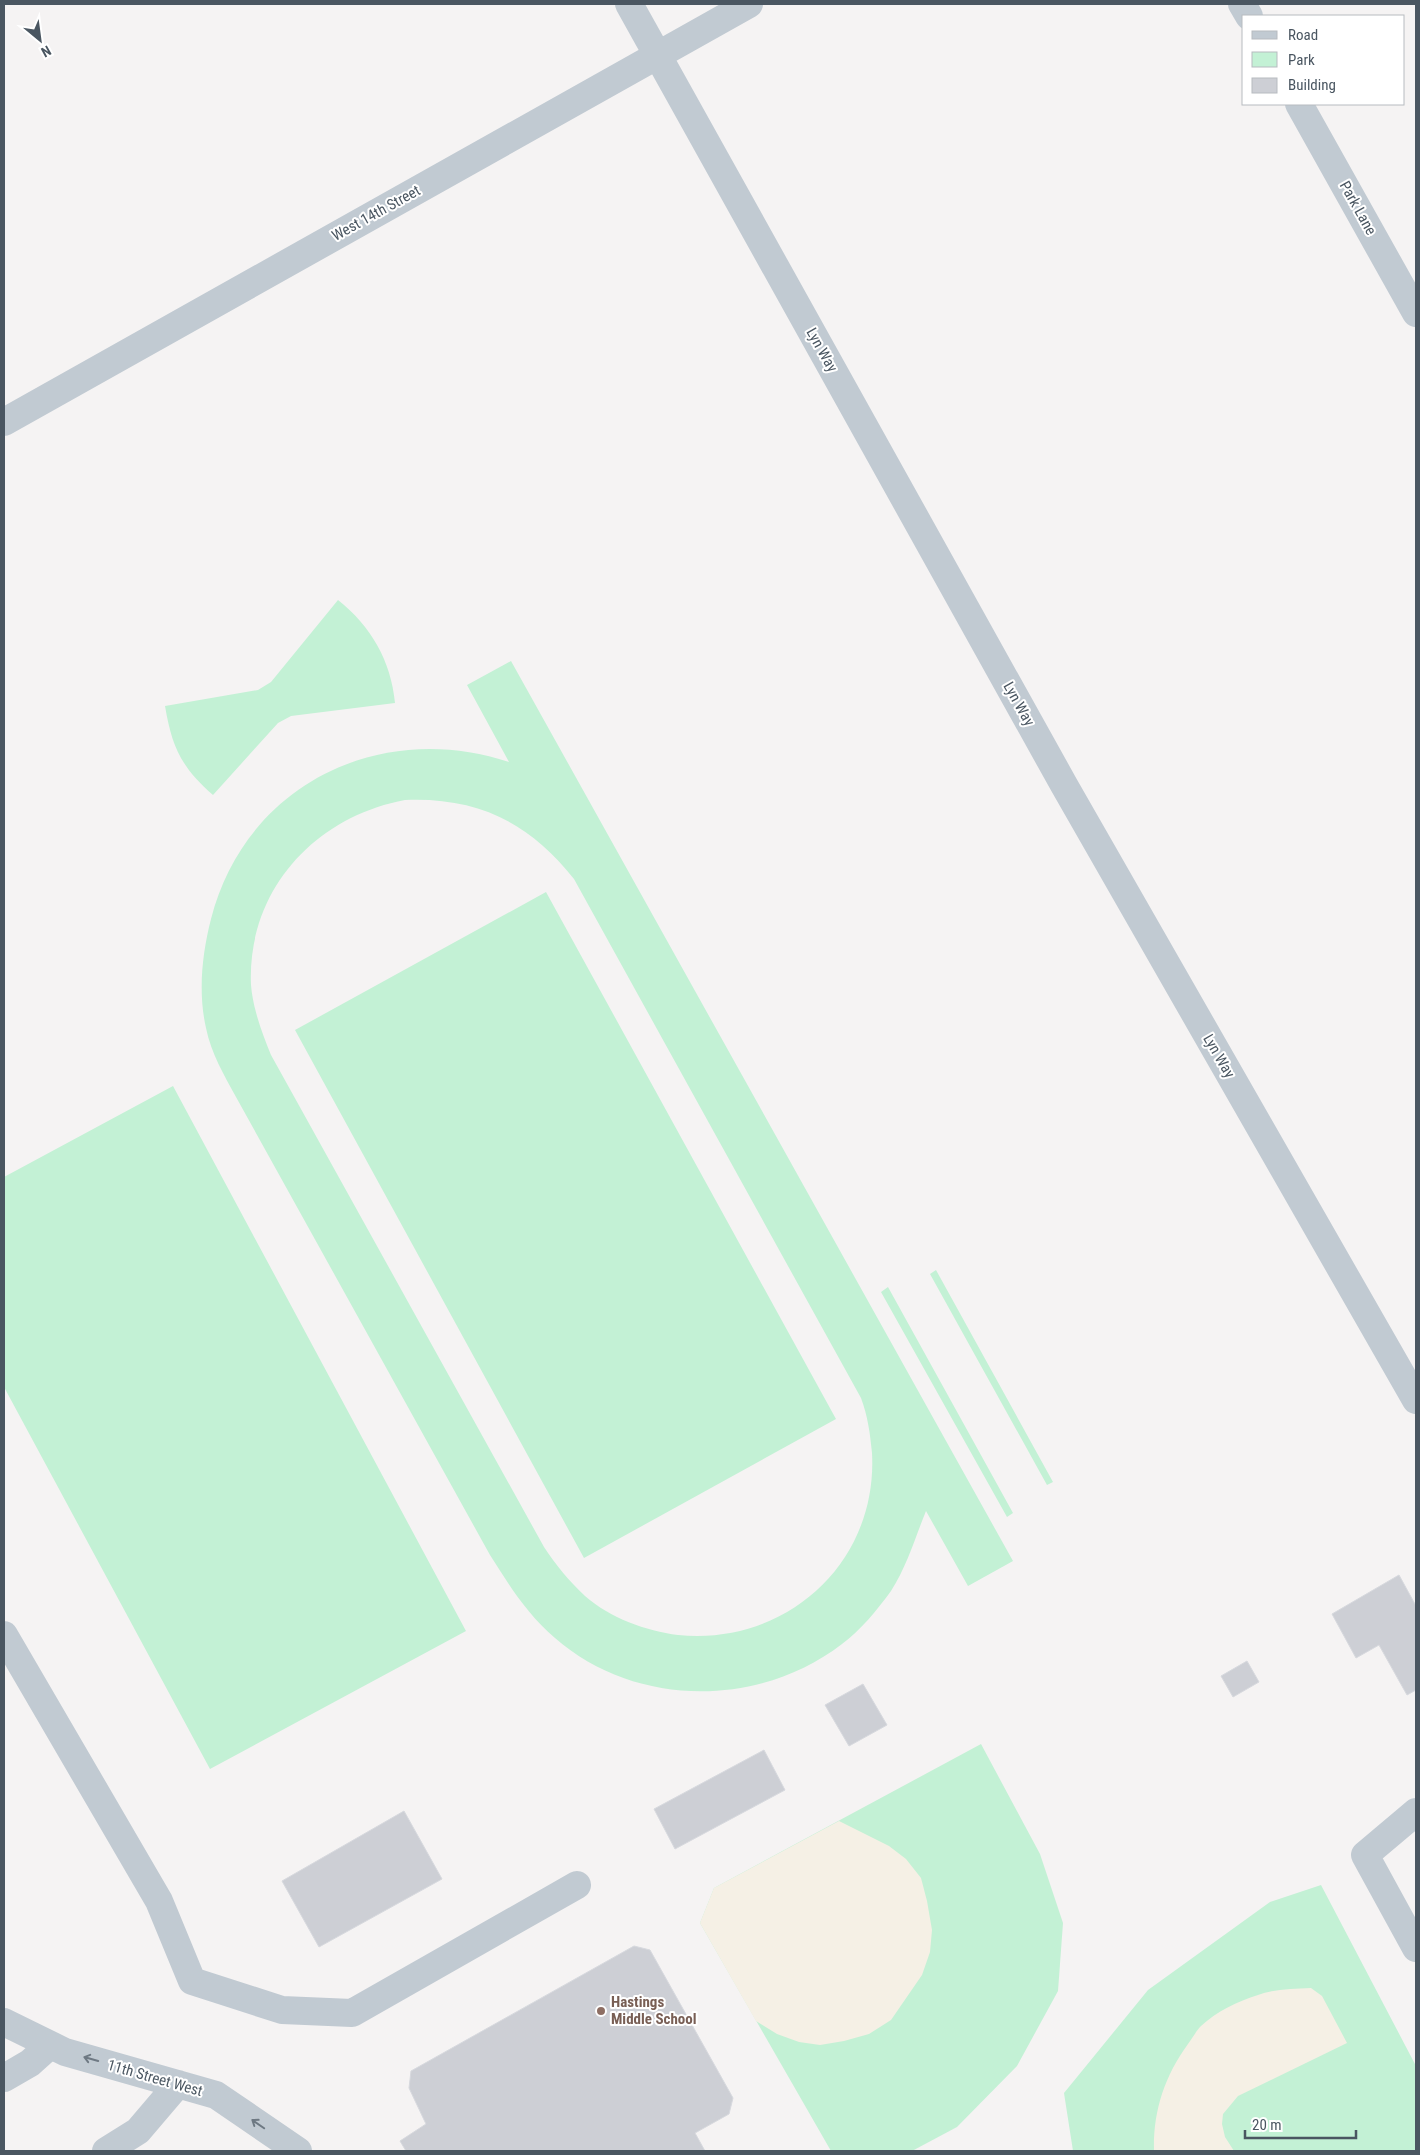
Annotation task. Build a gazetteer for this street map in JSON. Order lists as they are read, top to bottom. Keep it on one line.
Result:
{"streets":{"street":["Park Lane","West 14th Street","Lyn Way","11th Street West"]},"crossings":[["West 14th Street","Lyn Way"]],"one_way":["11th Street West"],"places":["Hastings Middle School"],"legend":["Road","Park","Building"],"scale_bar":"20 m","north":"bottom right"}
